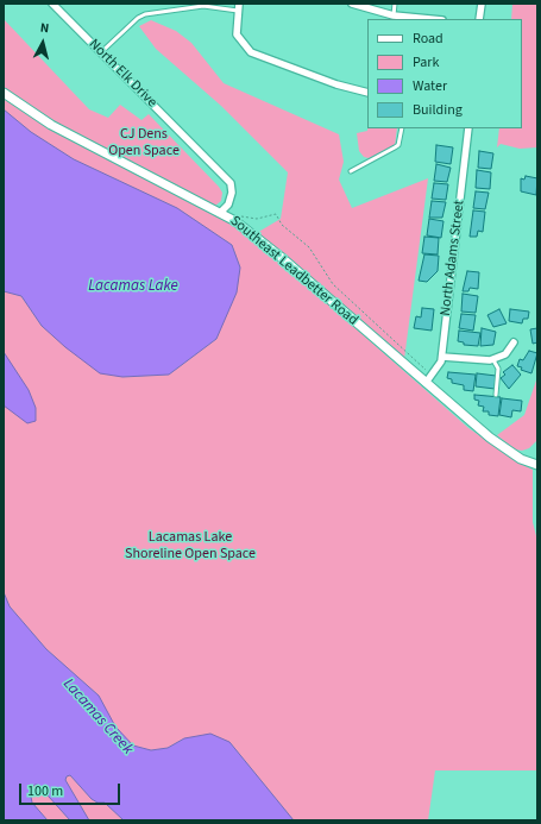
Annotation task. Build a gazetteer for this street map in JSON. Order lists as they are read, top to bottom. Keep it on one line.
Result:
{"streets":{"street":["North Elk Drive","North Adams Street","Southeast Leadbetter Road"]},"crossings":[["North Elk Drive","Southeast Leadbetter Road"],["North Adams Street","Southeast Leadbetter Road"]],"water":["Lacamas Lake","Lacamas Creek"],"parks":["CJ Dens Open Space","Lacamas Lake Shoreline Open Space"],"legend":["Road","Park","Water","Building"],"scale_bar":"100 m","north":"top"}
